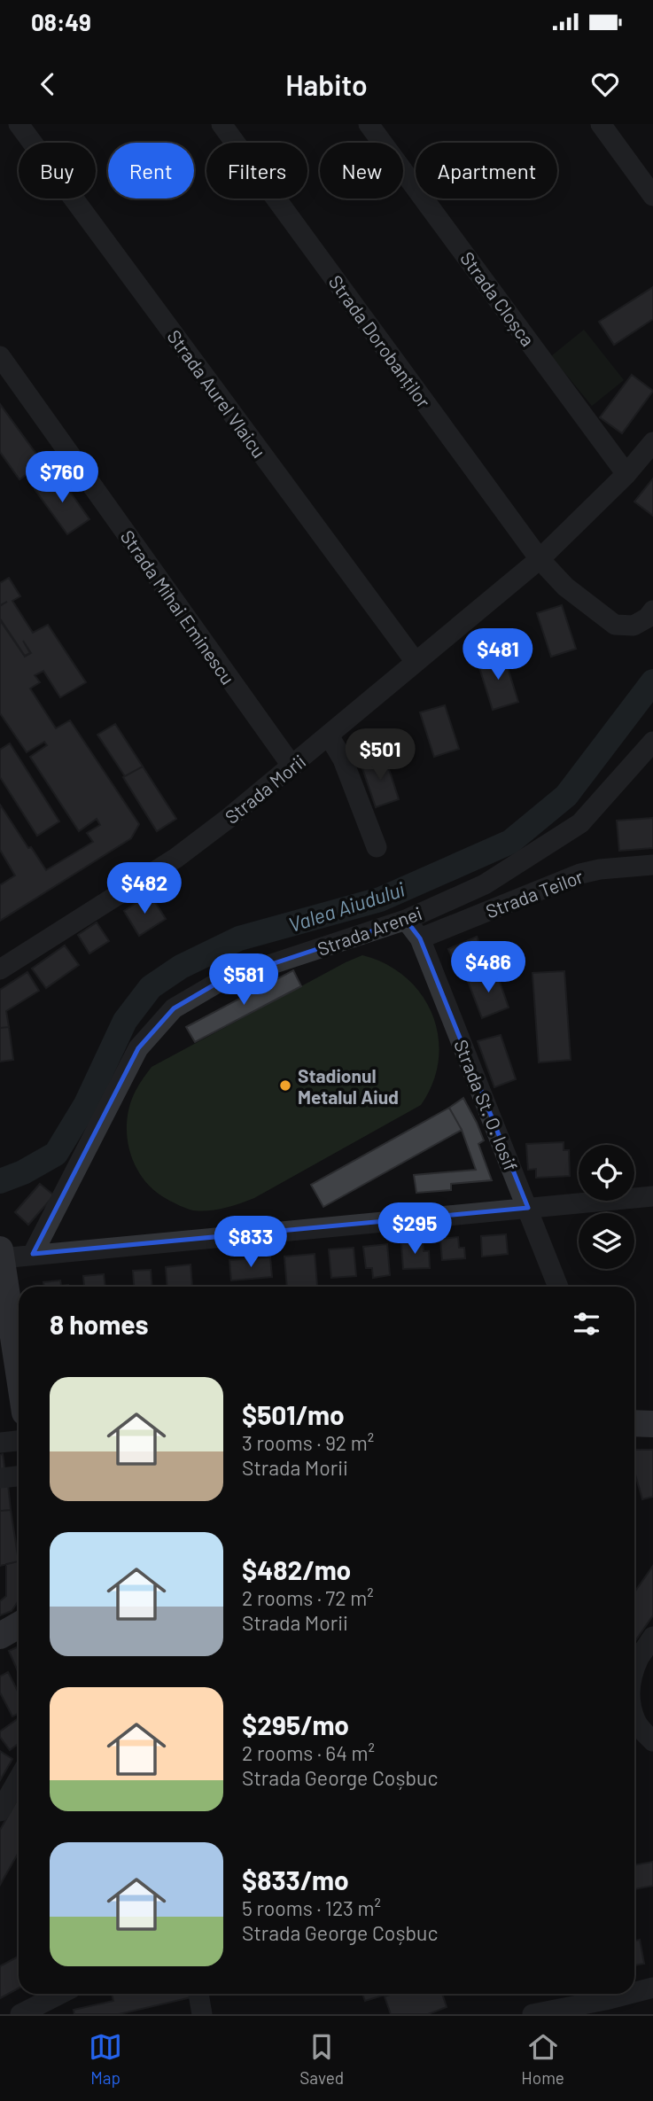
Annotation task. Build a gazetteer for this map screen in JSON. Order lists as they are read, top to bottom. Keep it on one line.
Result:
{"streets":{"street":["Strada Cloșca","Strada Dorobanților","Strada Aurel Vlaicu","Strada Mihai Eminescu","Strada Morii","Strada Teilor","Strada Arenei","Strada St. O. Iosif"]},"crossings":[["Strada Cloșca","Strada Morii"],["Strada Dorobanților","Strada Morii"],["Strada Aurel Vlaicu","Strada Morii"],["Strada Mihai Eminescu","Strada Morii"],["Strada Teilor","Strada St. O. Iosif"],["Strada Arenei","Strada St. O. Iosif"]],"water":["Valea Aiudului"],"places":["Stadionul Metalul Aiud"],"page":{"status":"08:49","header":"Habito","chip":["Buy","Rent","Filters","New","Apartment"],"price":["$760","$481","$501","$482","$486","$581","$295","$833"],"heading":"8 homes","list":[{"name":"$501/mo","note":"3 rooms · 92 m² · Strada Morii"},{"name":"$482/mo","note":"2 rooms · 72 m² · Strada Morii"},{"name":"$295/mo","note":"2 rooms · 64 m² · Strada George Coșbuc"},{"name":"$833/mo","note":"5 rooms · 123 m² · Strada George Coșbuc"}],"tabs":["Map","Saved","Home"]}}
